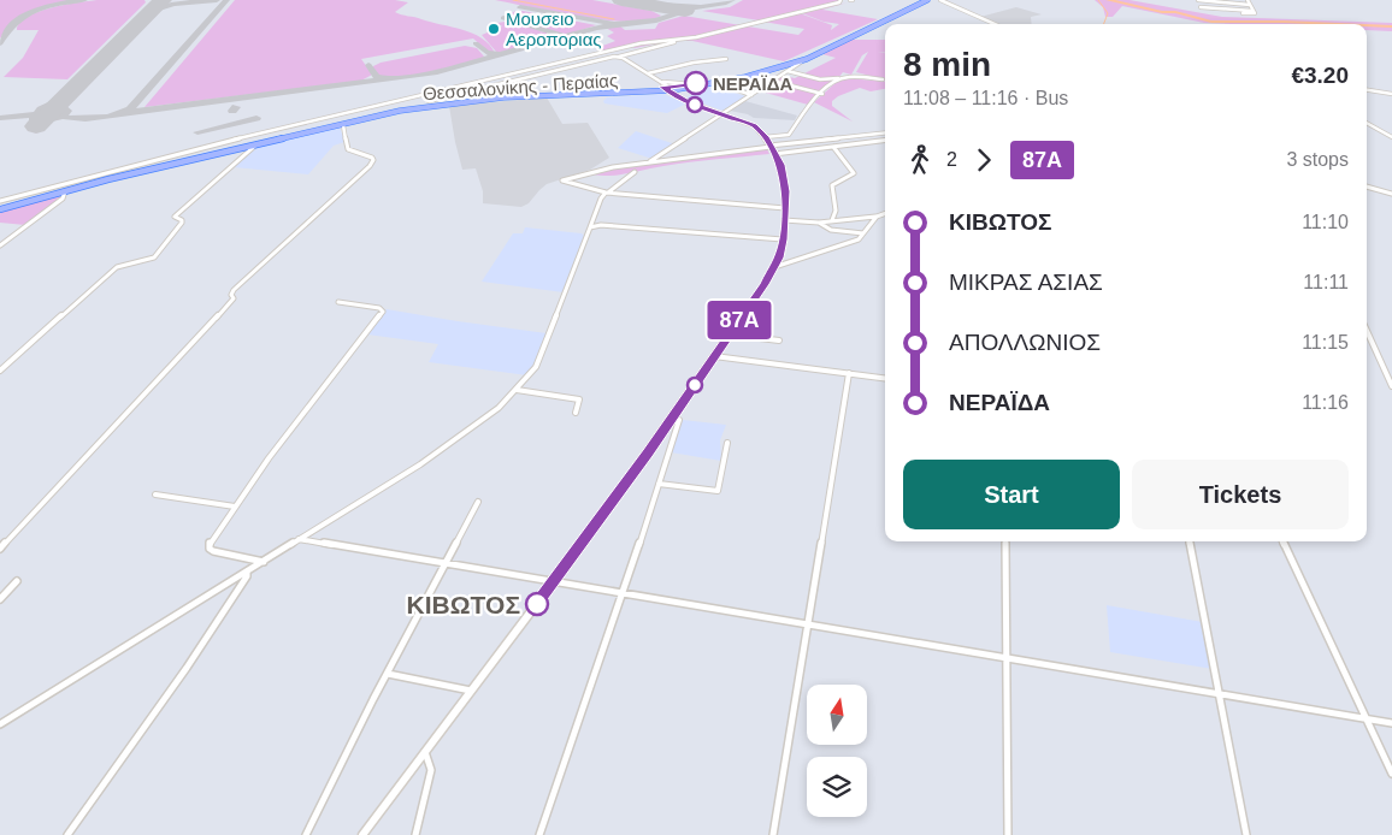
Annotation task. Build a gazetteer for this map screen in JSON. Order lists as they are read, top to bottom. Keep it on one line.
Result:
{"streets":{"main road":["Θεσσαλονίκης - Περαίας"]},"places":["Μουσειο Αεροποριας","ΝΕΡΑΪΔΑ","ΚΙΒΩΤΟΣ"],"lines":["bus line 87Α"],"north":"top","page":{"on_map":"87Α","heading":["8 min","11:08 – 11:16 · Bus","€3.20"],"legs":["2","87Α","3 stops"],"list":[{"name":"ΚΙΒΩΤΟΣ","value":"11:10"},{"name":"ΜΙΚΡΑΣ ΑΣΙΑΣ","value":"11:11"},{"name":"ΑΠΟΛΛΩΝΙΟΣ","value":"11:15"},{"name":"ΝΕΡΑΪΔΑ","value":"11:16"}],"buttons":["Start","Tickets"]}}
